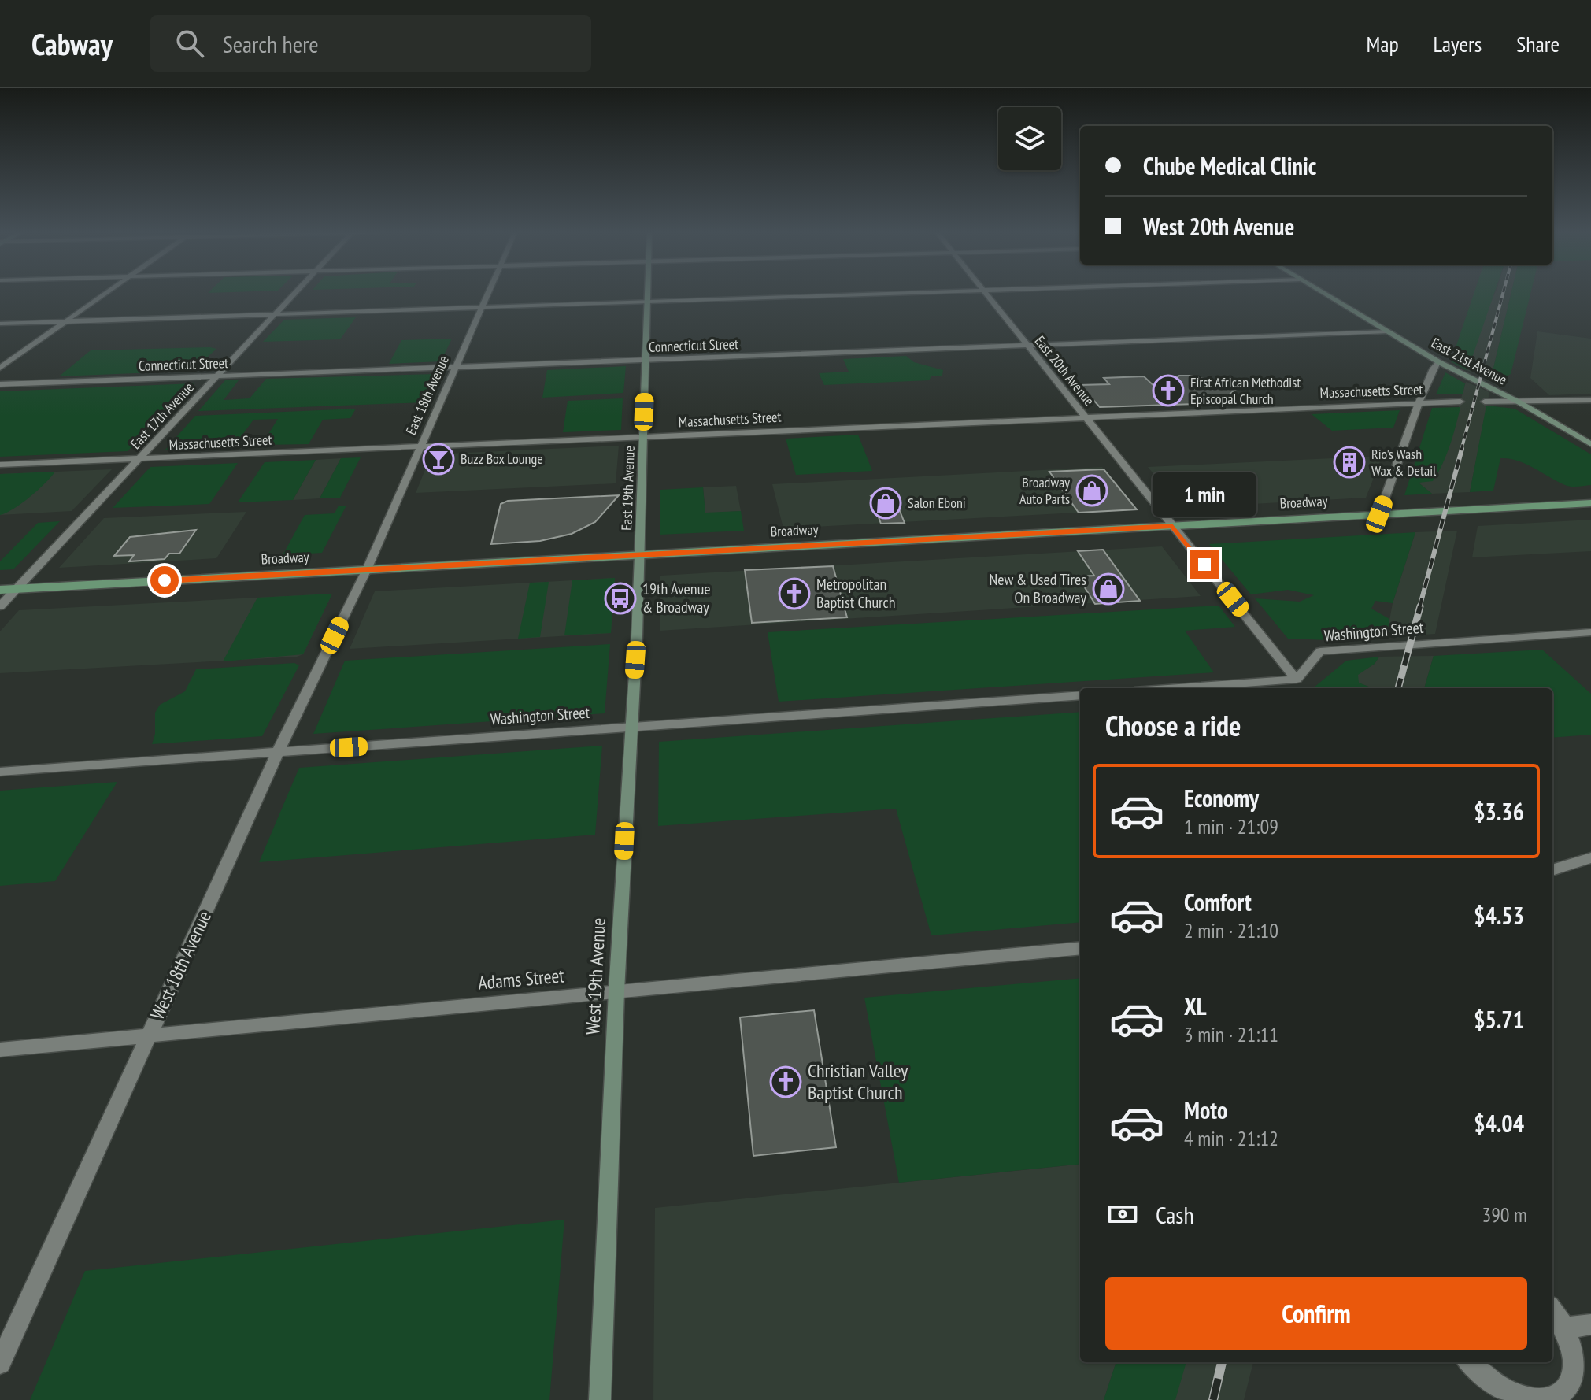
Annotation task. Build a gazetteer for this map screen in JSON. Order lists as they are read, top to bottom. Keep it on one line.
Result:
{"streets":{"main road":["Broadway"],"street":["Connecticut Street","East 21st Avenue","East 20th Avenue","Massachusetts Street","East 18th Avenue","East 17th Avenue","East 19th Avenue","Washington Street","West 18th Avenue","West 19th Avenue","Adams Street"]},"crossings":[["Connecticut Street","East 21st Avenue"],["Connecticut Street","East 20th Avenue"],["Connecticut Street","East 18th Avenue"],["Connecticut Street","East 17th Avenue"],["Connecticut Street","East 19th Avenue"],["East 20th Avenue","Massachusetts Street"],["East 20th Avenue","Broadway"],["East 20th Avenue","Washington Street"],["Massachusetts Street","East 18th Avenue"],["Massachusetts Street","East 17th Avenue"],["Massachusetts Street","East 19th Avenue"],["East 18th Avenue","Broadway"],["East 18th Avenue","West 18th Avenue"],["East 17th Avenue","Broadway"],["East 19th Avenue","Broadway"],["East 19th Avenue","West 19th Avenue"],["Broadway","West 18th Avenue"],["Broadway","West 19th Avenue"],["Washington Street","West 18th Avenue"],["Washington Street","West 19th Avenue"],["West 18th Avenue","Adams Street"],["West 19th Avenue","Adams Street"]],"places":{"church":["First African Methodist Episcopal Church","Metropolitan Baptist Church","Christian Valley Baptist Church"],"bar":["Buzz Box Lounge"],"building":["Rio's Wash Wax & Detail"],"shop":["Broadway Auto Parts","Salon Eboni","New & Used Tires On Broadway"],"bus stop":["19th Avenue & Broadway"]},"page":{"header":"Cabway","search":"Search here","nav":["Map","Layers","Share"],"banner":["Chube Medical Clinic","West 20th Avenue"],"bubble":"1 min","heading":"Choose a ride","list":[{"name":"Economy","note":"1 min · 21:09","value":"$3.36"},{"name":"Comfort","note":"2 min · 21:10","value":"$4.53"},{"name":"XL","note":"3 min · 21:11","value":"$5.71"},{"name":"Moto","note":"4 min · 21:12","value":"$4.04"}],"pay":["Cash","390 m"],"buttons":"Confirm"}}
